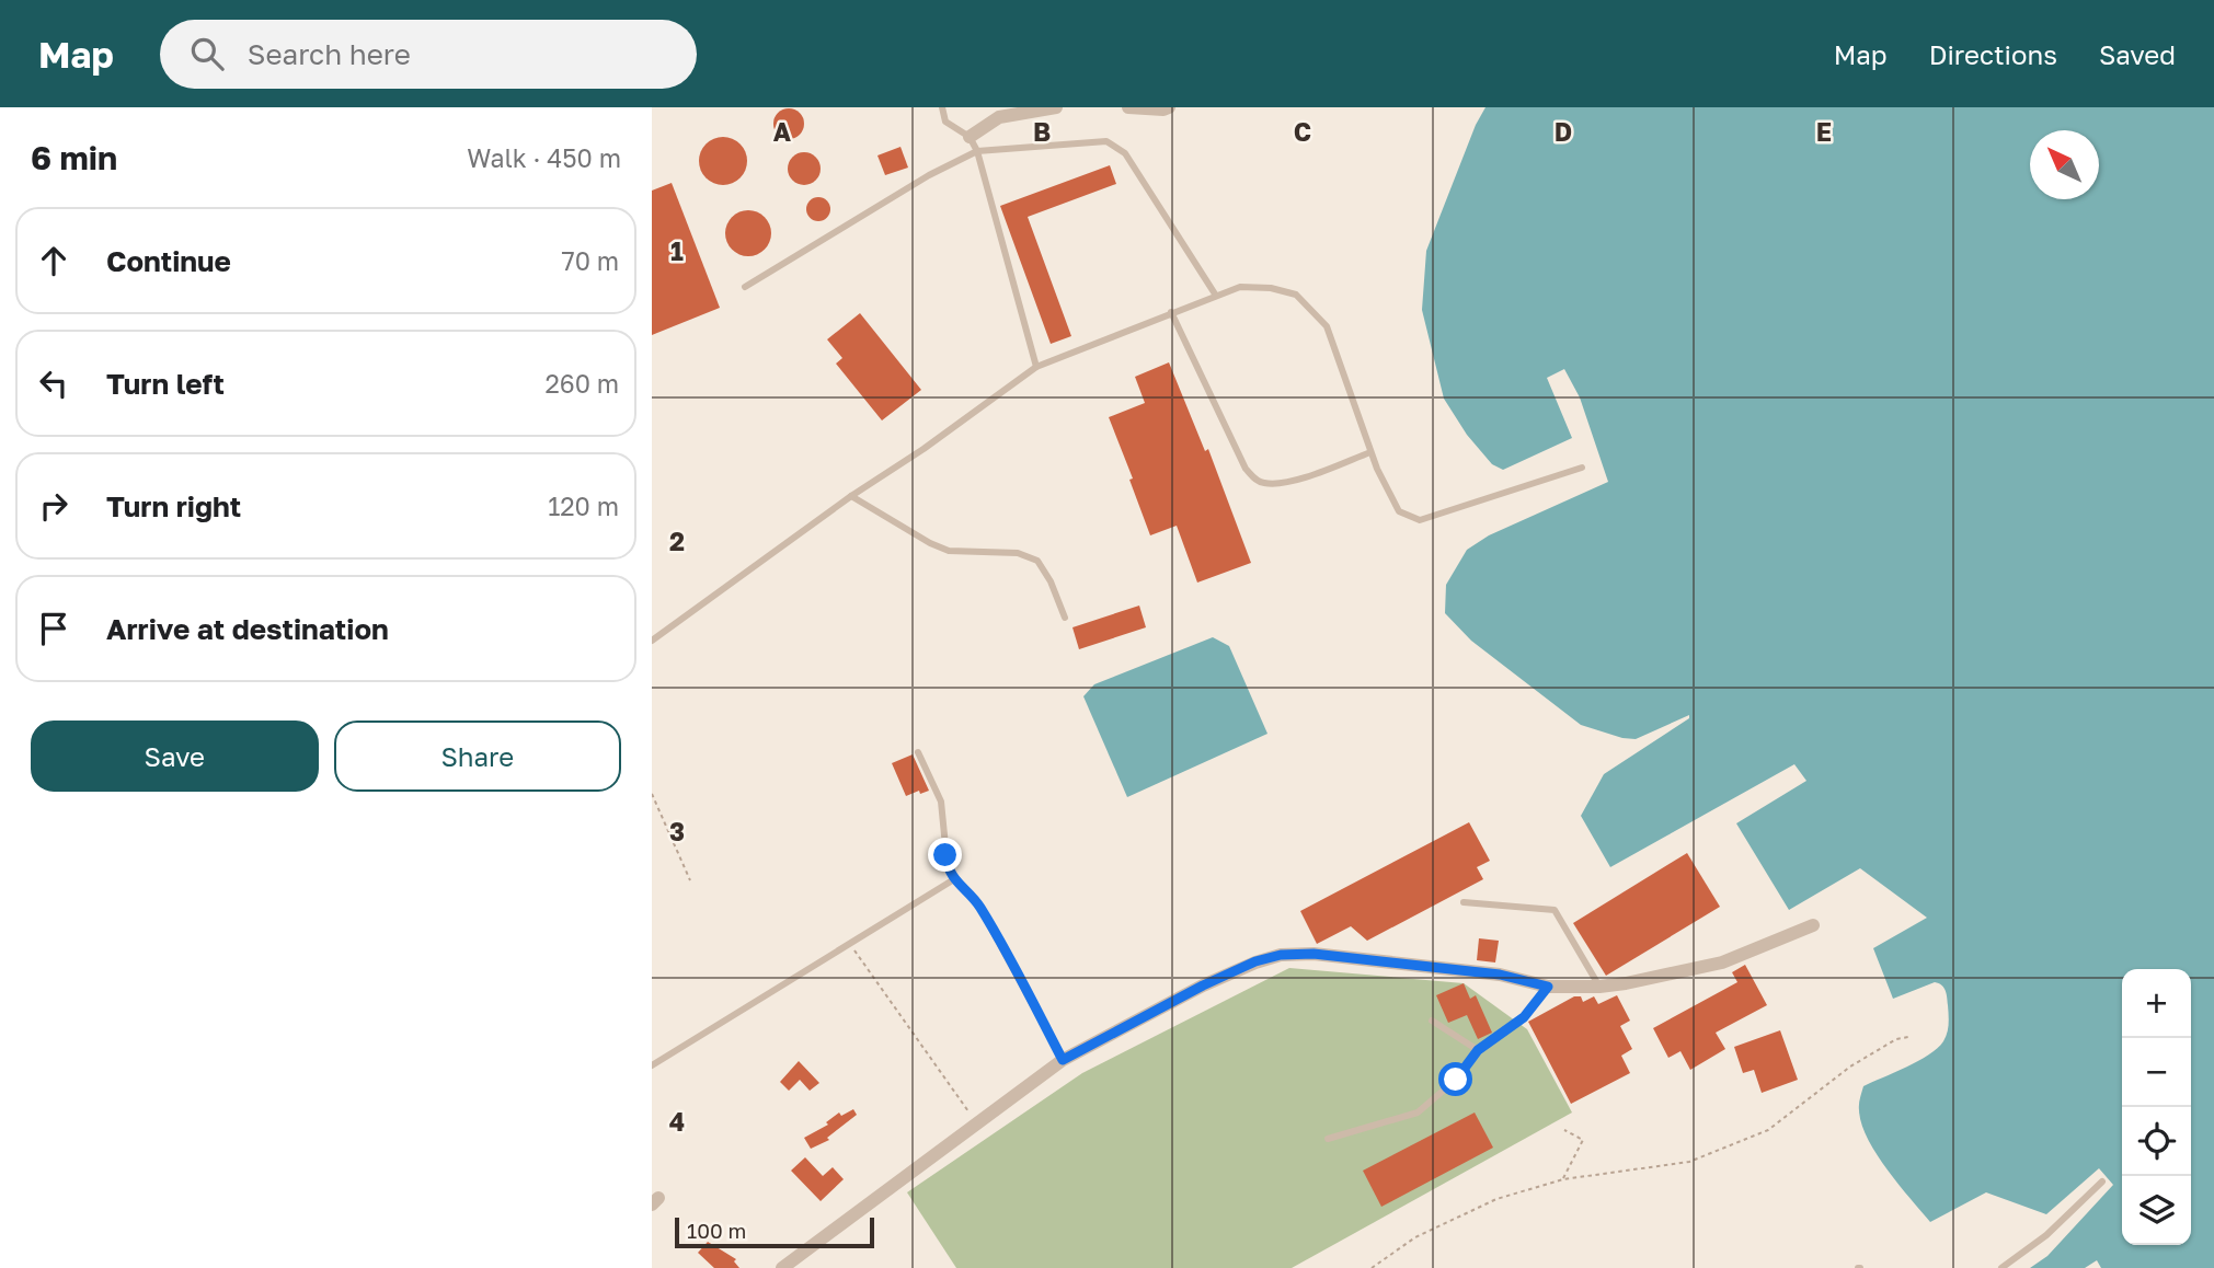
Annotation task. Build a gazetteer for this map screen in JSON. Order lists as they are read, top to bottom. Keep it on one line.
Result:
{"scale_bar":"100 m","north":"top left","page":{"header":"Map","search":"Search here","nav":["Map","Directions","Saved"],"heading":["6 min","Walk · 450 m"],"list":[["Continue","70 m"],["Turn left","260 m"],["Turn right","120 m"],"Arrive at destination"],"buttons":["Save","Share"],"map_buttons":["+","−"],"scale":"100 m"},"grid":{"columns":["A","B","C","D","E"],"rows":["1","2","3","4"]}}
